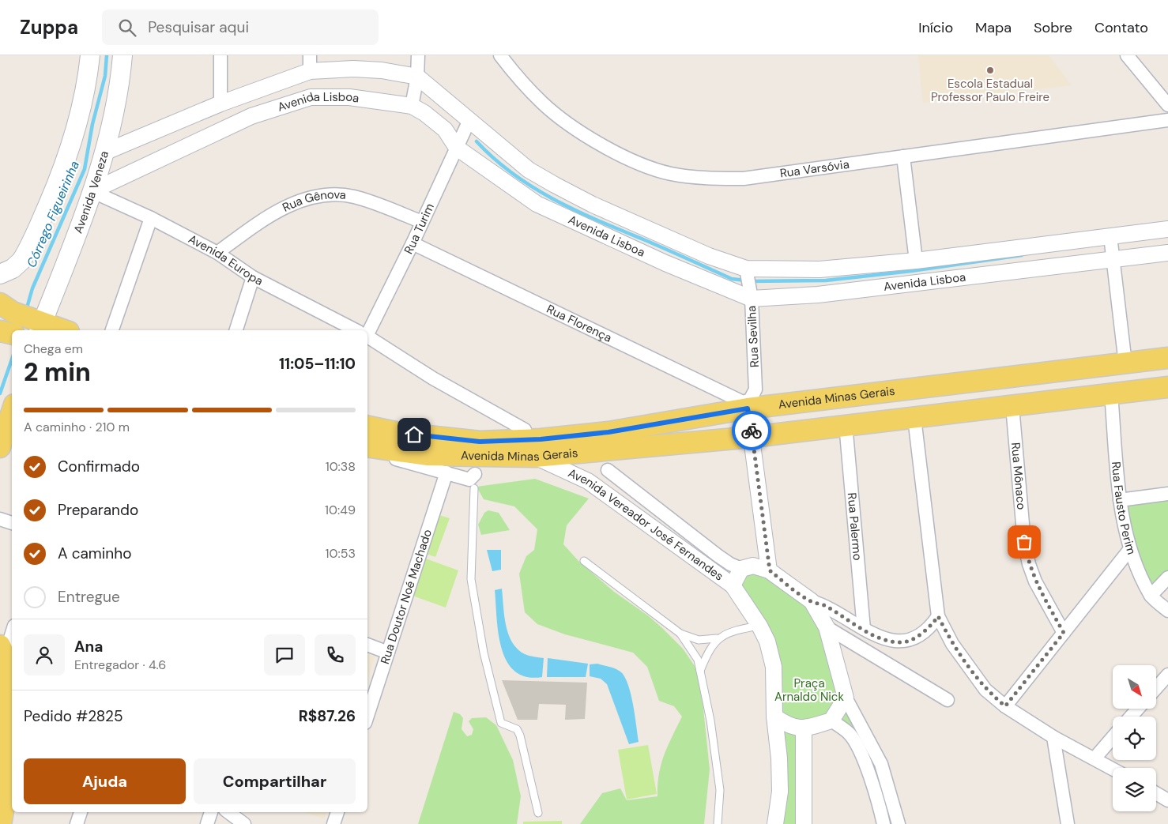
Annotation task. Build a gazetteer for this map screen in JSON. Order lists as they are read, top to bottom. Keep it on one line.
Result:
{"streets":{"main road":["Avenida Veneza","Avenida Minas Gerais"],"street":["Avenida Lisboa","Rua Varsóvia","Rua Gênova","Rua Turim","Avenida Europa","Rua Florença","Rua Sevilha","Rua Mônaco","Rua Fausto Perim","Avenida Vereador José Fernandes","Rua Palermo","Rua Doutor Noé Machado"]},"crossings":[["Avenida Lisboa","Avenida Veneza"],["Avenida Lisboa","Rua Turim"],["Avenida Lisboa","Avenida Europa"],["Avenida Lisboa","Rua Sevilha"],["Avenida Veneza","Avenida Europa"],["Rua Gênova","Rua Turim"],["Rua Gênova","Avenida Europa"],["Rua Turim","Rua Florença"],["Rua Florença","Rua Sevilha"],["Rua Florença","Avenida Minas Gerais"],["Rua Sevilha","Avenida Minas Gerais"],["Avenida Minas Gerais","Rua Mônaco"],["Avenida Minas Gerais","Rua Fausto Perim"],["Avenida Minas Gerais","Avenida Vereador José Fernandes"],["Avenida Minas Gerais","Rua Palermo"],["Avenida Minas Gerais","Rua Doutor Noé Machado"]],"water":["Córrego Figueirinha"],"parks":["Praça Arnaldo Nick"],"places":["Escola Estadual Professor Paulo Freire"],"north":"bottom right","page":{"header":"Zuppa","search":"Pesquisar aqui","nav":["Início","Mapa","Sobre","Contato"],"heading":["2 min","Chega em","11:05–11:10"],"panel":["Ana","Entregador · 4.6","Pedido #2825","R$87.26"],"bar":"A caminho · 210 m","list":[["Confirmado","10:38"],["Preparando","10:49"],["A caminho","10:53"],"Entregue"],"buttons":["Ajuda","Compartilhar"]}}
